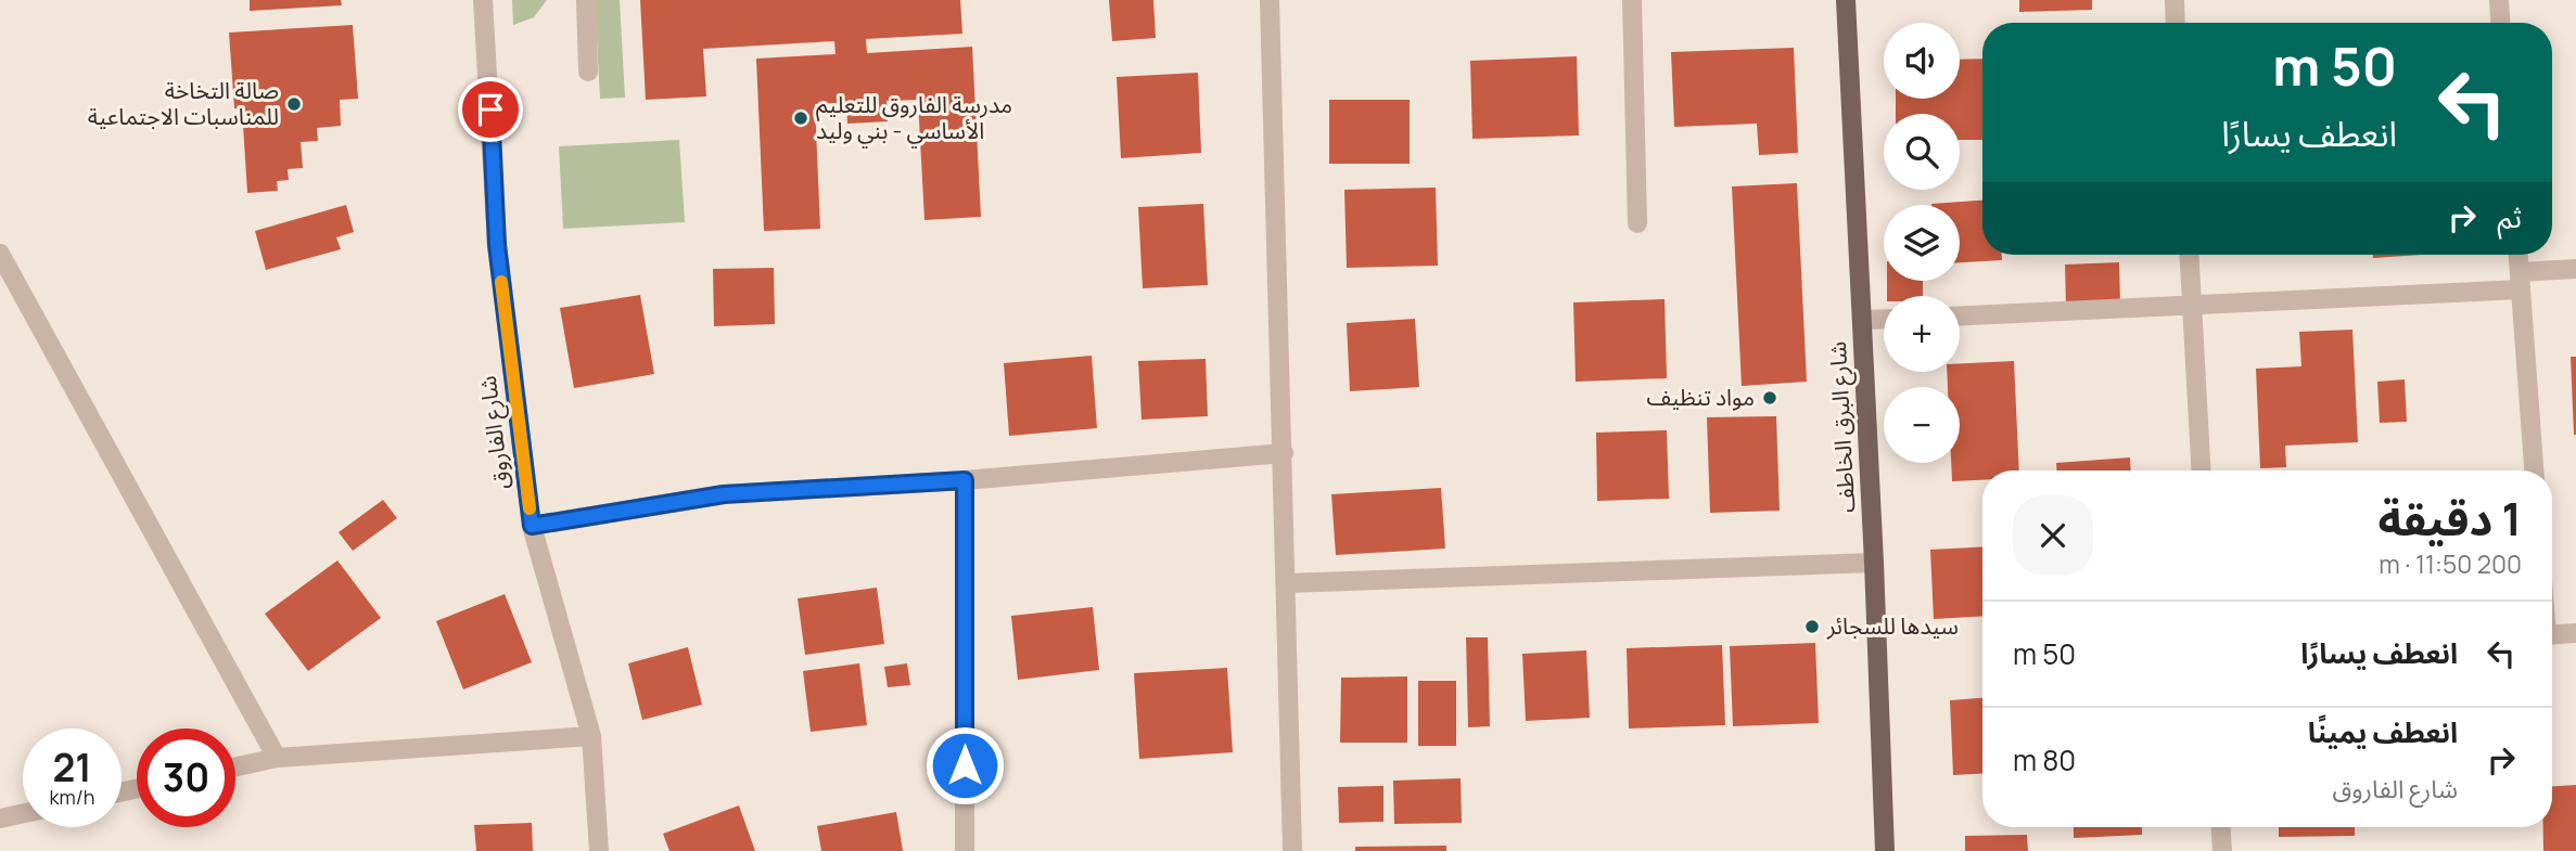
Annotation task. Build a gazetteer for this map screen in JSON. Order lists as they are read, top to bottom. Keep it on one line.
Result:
{"streets":{"main road":["شارع البرق الخاطف"],"street":["شارع الفاروق"]},"places":["صالة التخاخة للمناسبات الاجتماعية","مدرسة الفاروق للتعليم الأساسي - بني وليد","مواد تنظيف","سيدها للسجائر"],"page":{"map_buttons":["+","−"],"turn":["50 m","انعطف يسارًا"],"then":"ثم","heading":["1 دقيقة","200 m · 11:50"],"list":[{"name":"انعطف يسارًا","value":"50 m"},{"name":"انعطف يمينًا","note":"شارع الفاروق","value":"80 m"}],"speed":"21 km/h","limit":"30"}}
